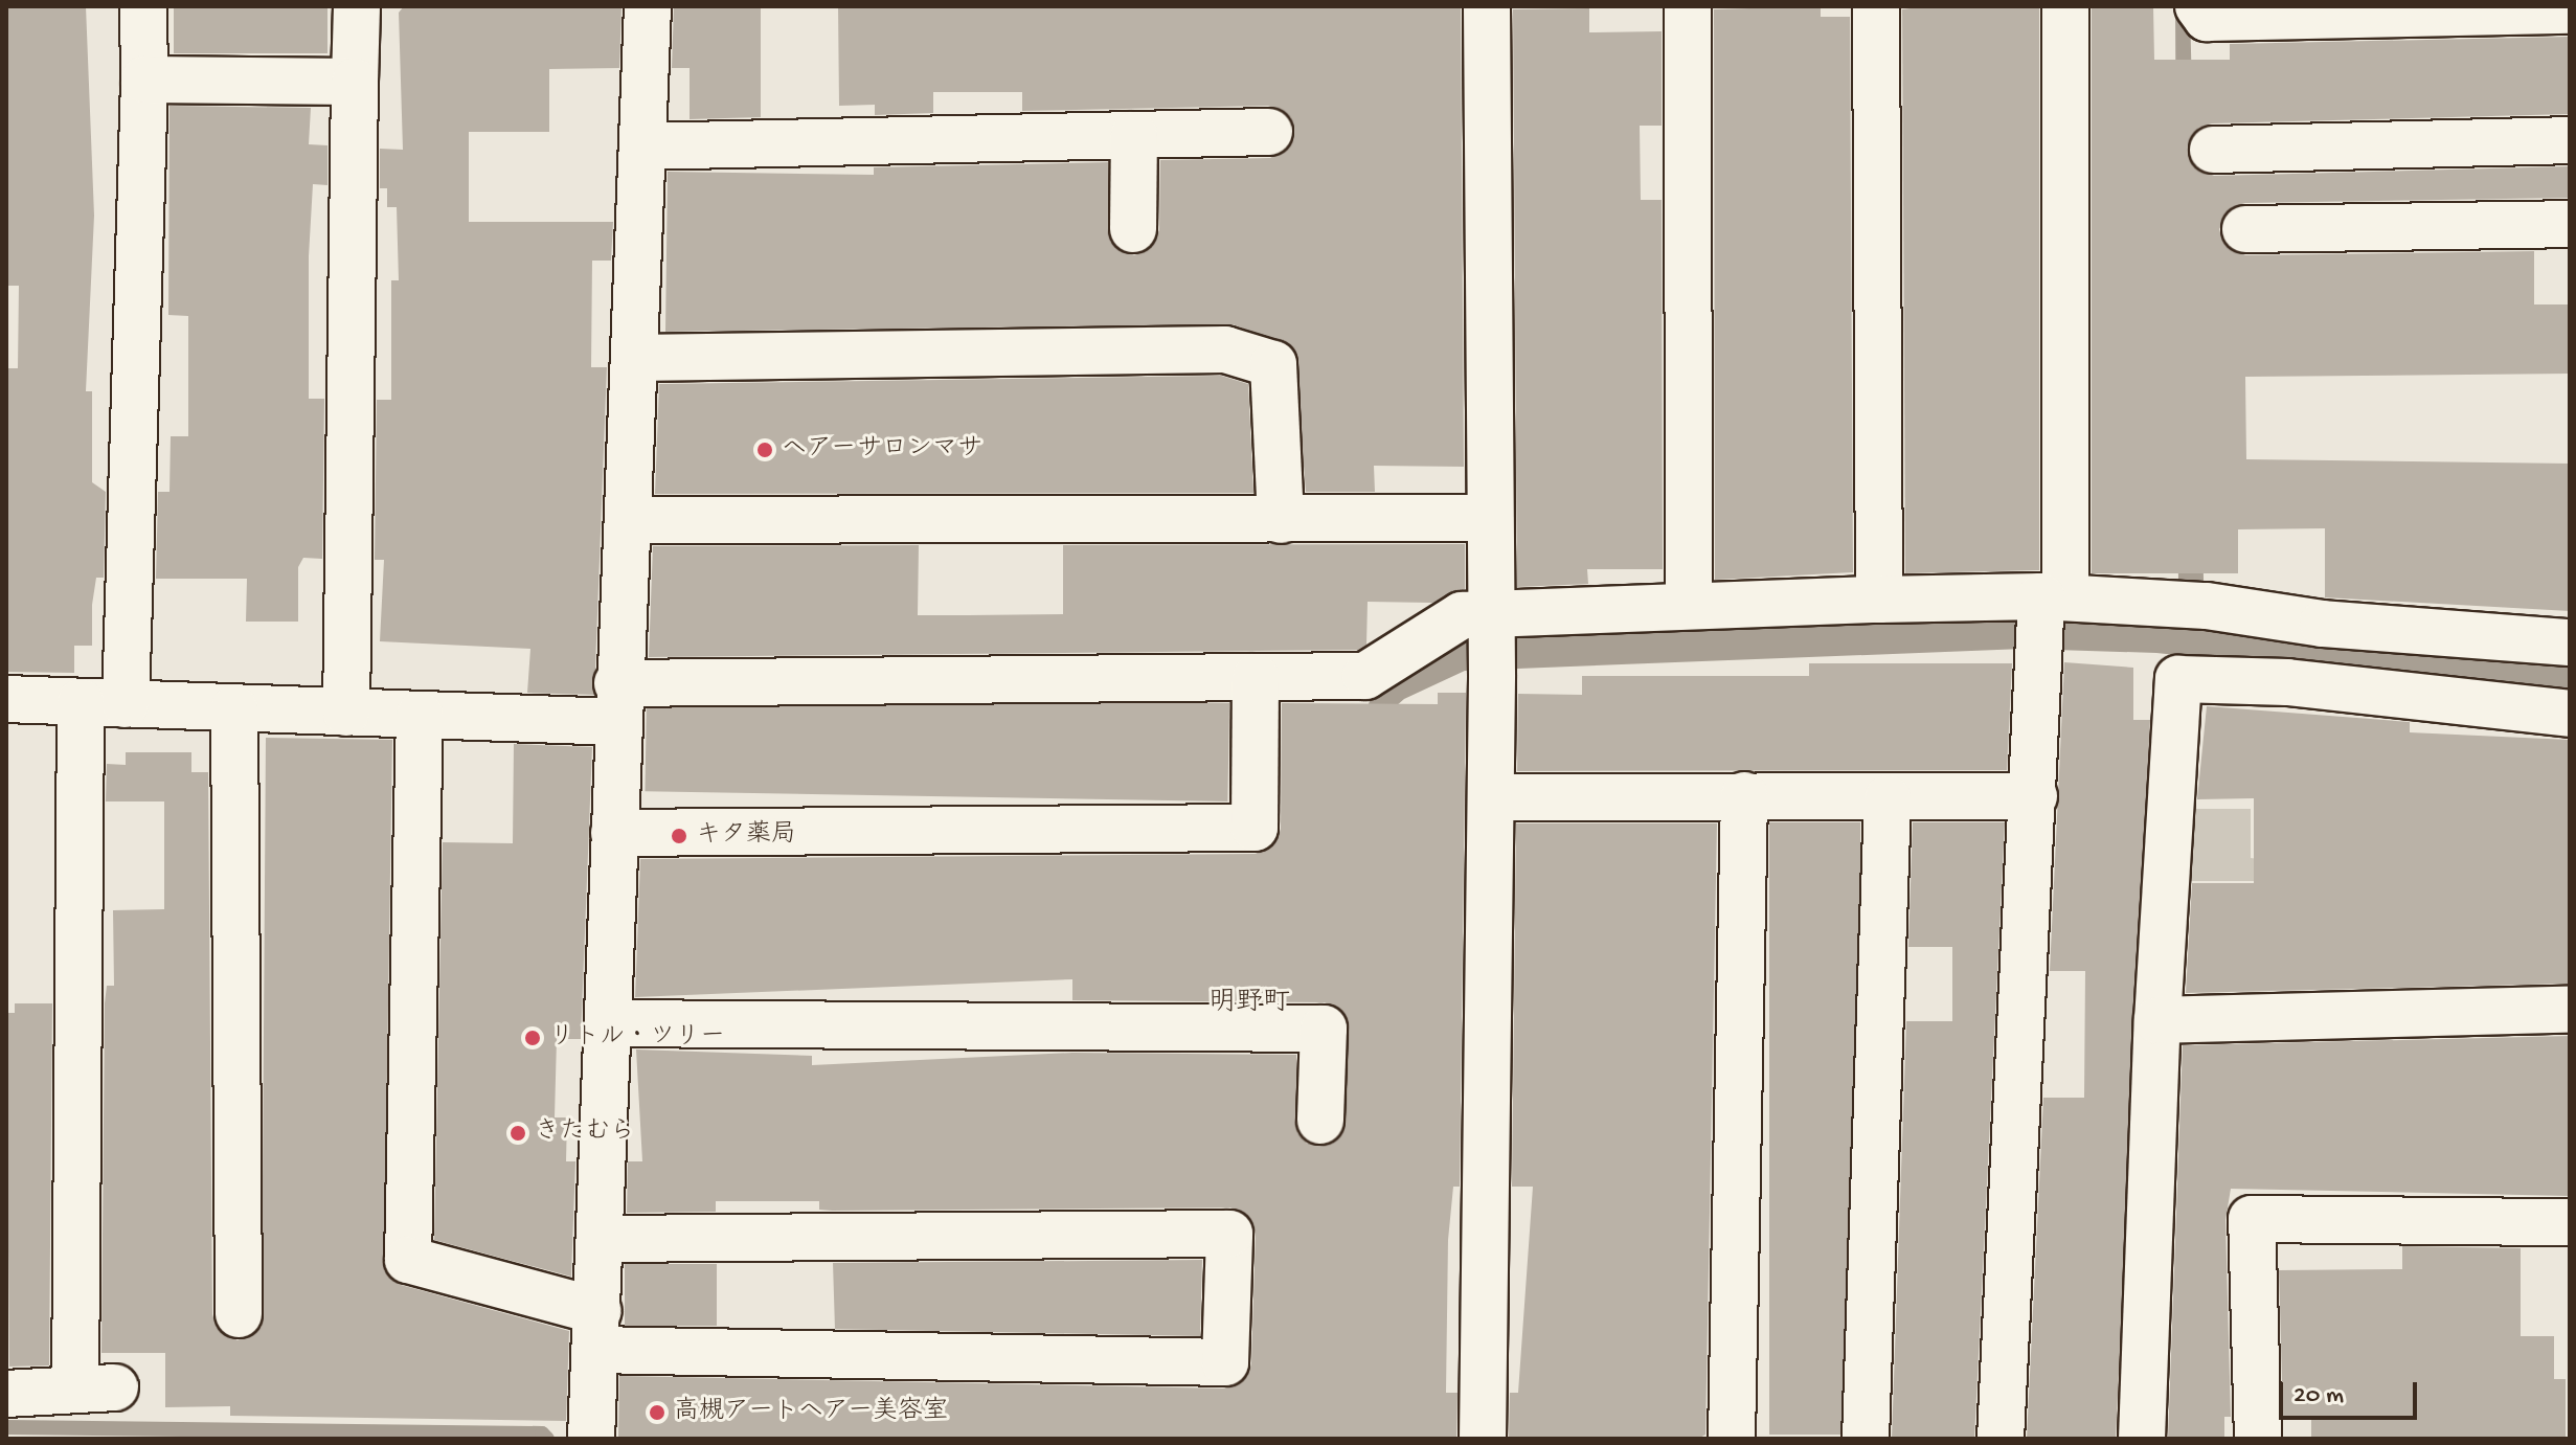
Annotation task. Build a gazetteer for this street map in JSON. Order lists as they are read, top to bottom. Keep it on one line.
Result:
{"districts":["明野町"],"places":["ヘアーサロンマサ","キタ薬局","リトル・ツリー","きたむら","高槻アートヘアー美容室"],"scale_bar":"20 m"}
